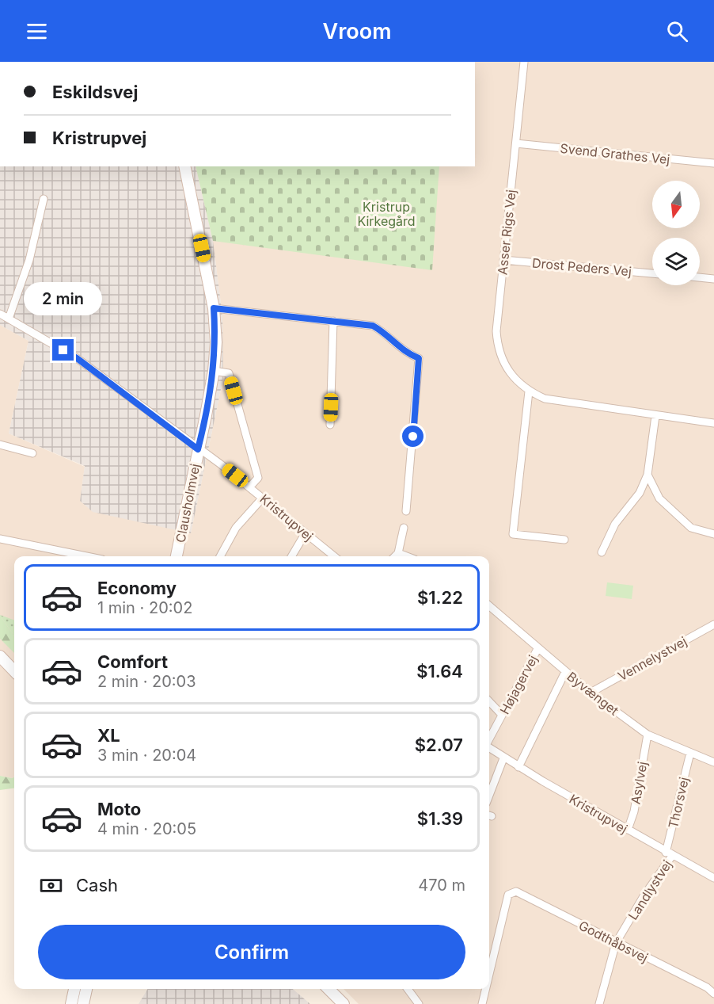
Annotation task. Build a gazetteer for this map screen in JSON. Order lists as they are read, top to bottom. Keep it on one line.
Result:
{"streets":{"street":["Svend Grathes Vej","Asser Rigs Vej","Drost Peders Vej","Clausholmvej","Kristrupvej","Vennelystvej","Højagervej","Byvænget","Asylvej","Thorsvej","Landlystvej","Godthåbsvej"]},"crossings":[["Svend Grathes Vej","Asser Rigs Vej"],["Asser Rigs Vej","Drost Peders Vej"],["Clausholmvej","Kristrupvej"],["Kristrupvej","Asylvej"],["Kristrupvej","Thorsvej"],["Kristrupvej","Landlystvej"],["Vennelystvej","Byvænget"],["Højagervej","Byvænget"],["Byvænget","Asylvej"],["Byvænget","Thorsvej"],["Thorsvej","Landlystvej"],["Landlystvej","Godthåbsvej"]],"parks":["Kristrup Kirkegård"],"north":"bottom","page":{"header":"Vroom","banner":["Eskildsvej","Kristrupvej"],"bubble":"2 min","list":[{"name":"Economy","note":"1 min · 20:02","value":"$1.22"},{"name":"Comfort","note":"2 min · 20:03","value":"$1.64"},{"name":"XL","note":"3 min · 20:04","value":"$2.07"},{"name":"Moto","note":"4 min · 20:05","value":"$1.39"}],"pay":["Cash","470 m"],"buttons":"Confirm"}}
